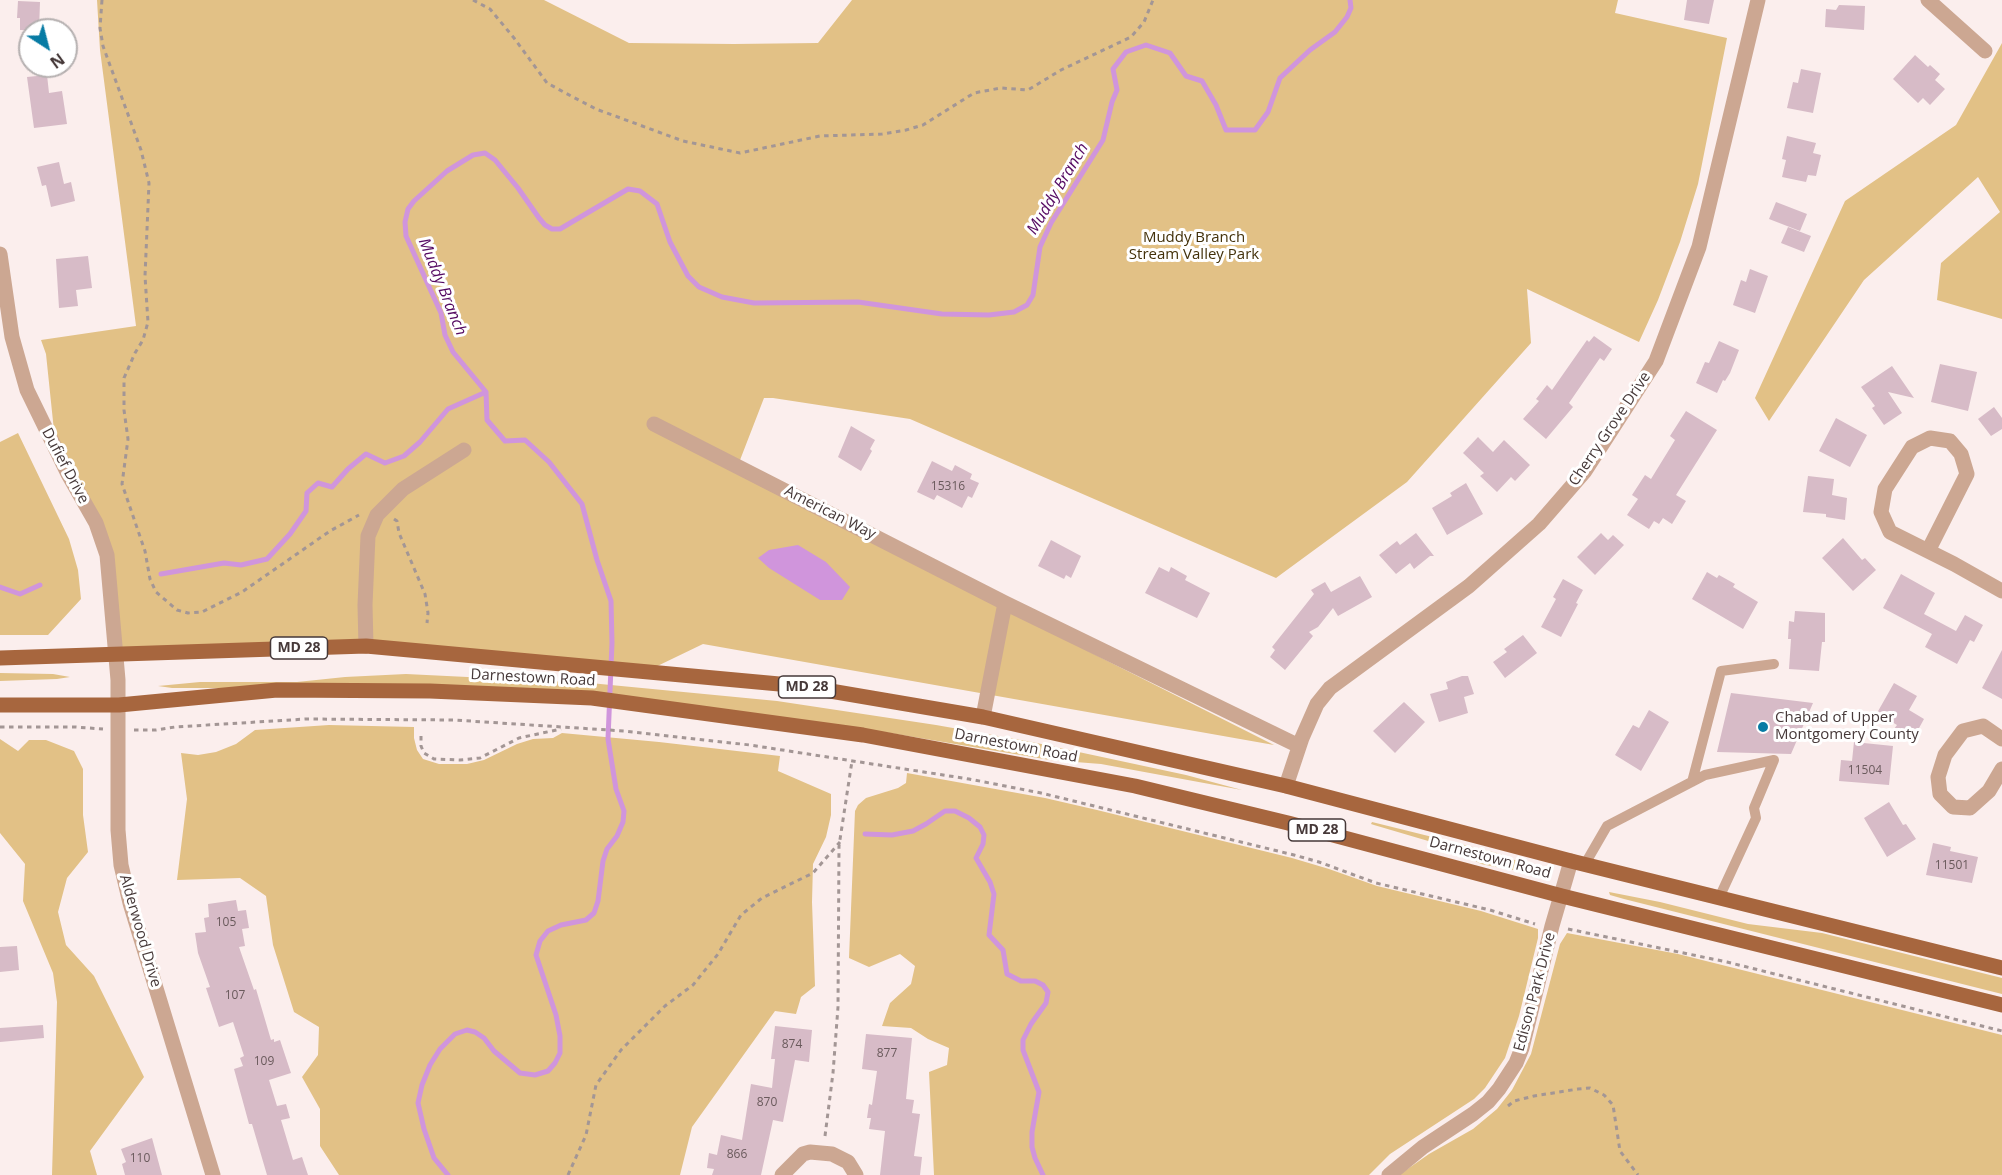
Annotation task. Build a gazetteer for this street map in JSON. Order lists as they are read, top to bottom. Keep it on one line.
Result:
{"streets":{"main road":["MD 28","Darnestown Road"],"street":["Cherry Grove Drive","Dufief Drive","American Way","Alderwood Drive","Edison Park Drive"]},"crossings":[["Cherry Grove Drive","American Way"],["Cherry Grove Drive","Darnestown Road"],["Dufief Drive","Darnestown Road"],["Dufief Drive","Alderwood Drive"],["Darnestown Road","Alderwood Drive"],["Darnestown Road","Edison Park Drive"]],"water":["Muddy Branch"],"parks":["Muddy Branch Stream Valley Park"],"places":["Chabad of Upper Montgomery County"],"house_numbers":["15316","11504","11501","105","107","874","877","109","870","866","110"],"north":"bottom right"}
